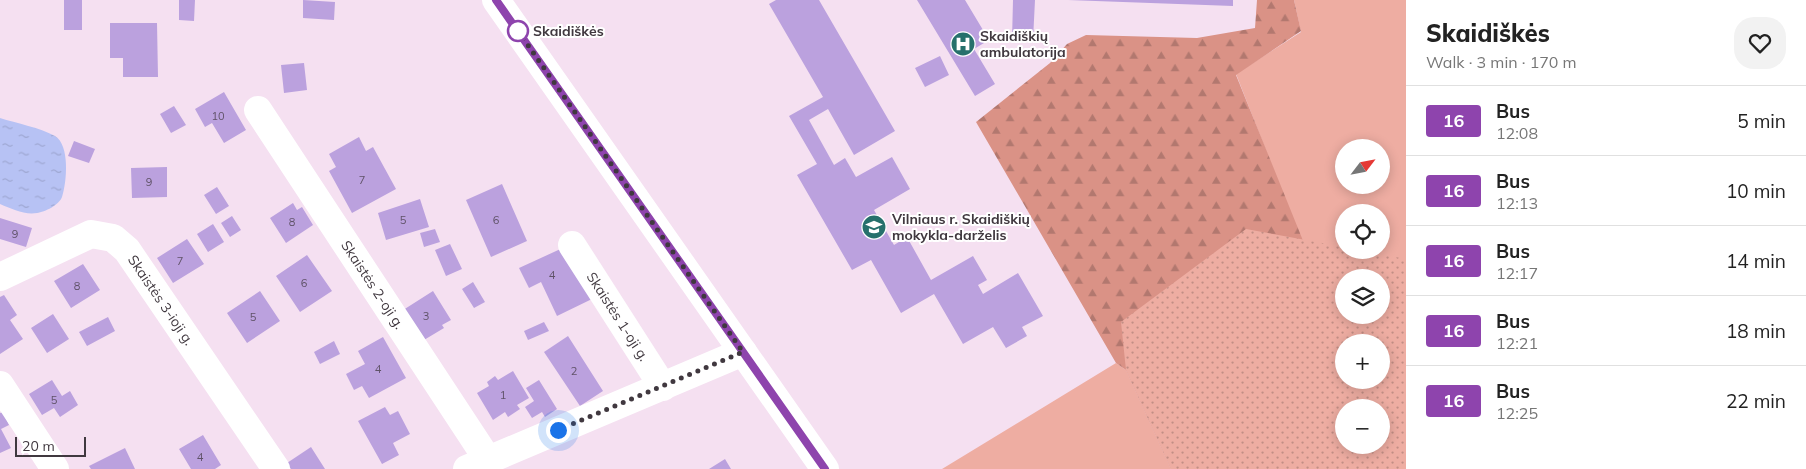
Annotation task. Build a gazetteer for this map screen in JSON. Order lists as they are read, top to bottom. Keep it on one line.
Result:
{"streets":{"street":["Skaistės 2-oji g.","Skaistės 3-ioji g.","Skaistės 1-oji g."]},"places":{"other":["Skaidiškės"],"hospital":["Skaidiškių ambulatorija"],"school or university":["Vilniaus r. Skaidiškių mokykla-darželis"]},"lines":["bus line 16"],"house_numbers":["10","7","9","5","6","8","9","7","4","6","8","3","5","4","2","1","5","4"],"scale_bar":"20 m","north":"top right","page":{"heading":["Skaidiškės","Walk · 3 min · 170 m"],"list":[{"mark":"16","name":"Bus","note":"12:08","value":"5 min"},{"mark":"16","name":"Bus","note":"12:13","value":"10 min"},{"mark":"16","name":"Bus","note":"12:17","value":"14 min"},{"mark":"16","name":"Bus","note":"12:21","value":"18 min"},{"mark":"16","name":"Bus","note":"12:25","value":"22 min"}],"map_buttons":["+","−"],"scale":"20 m"}}
